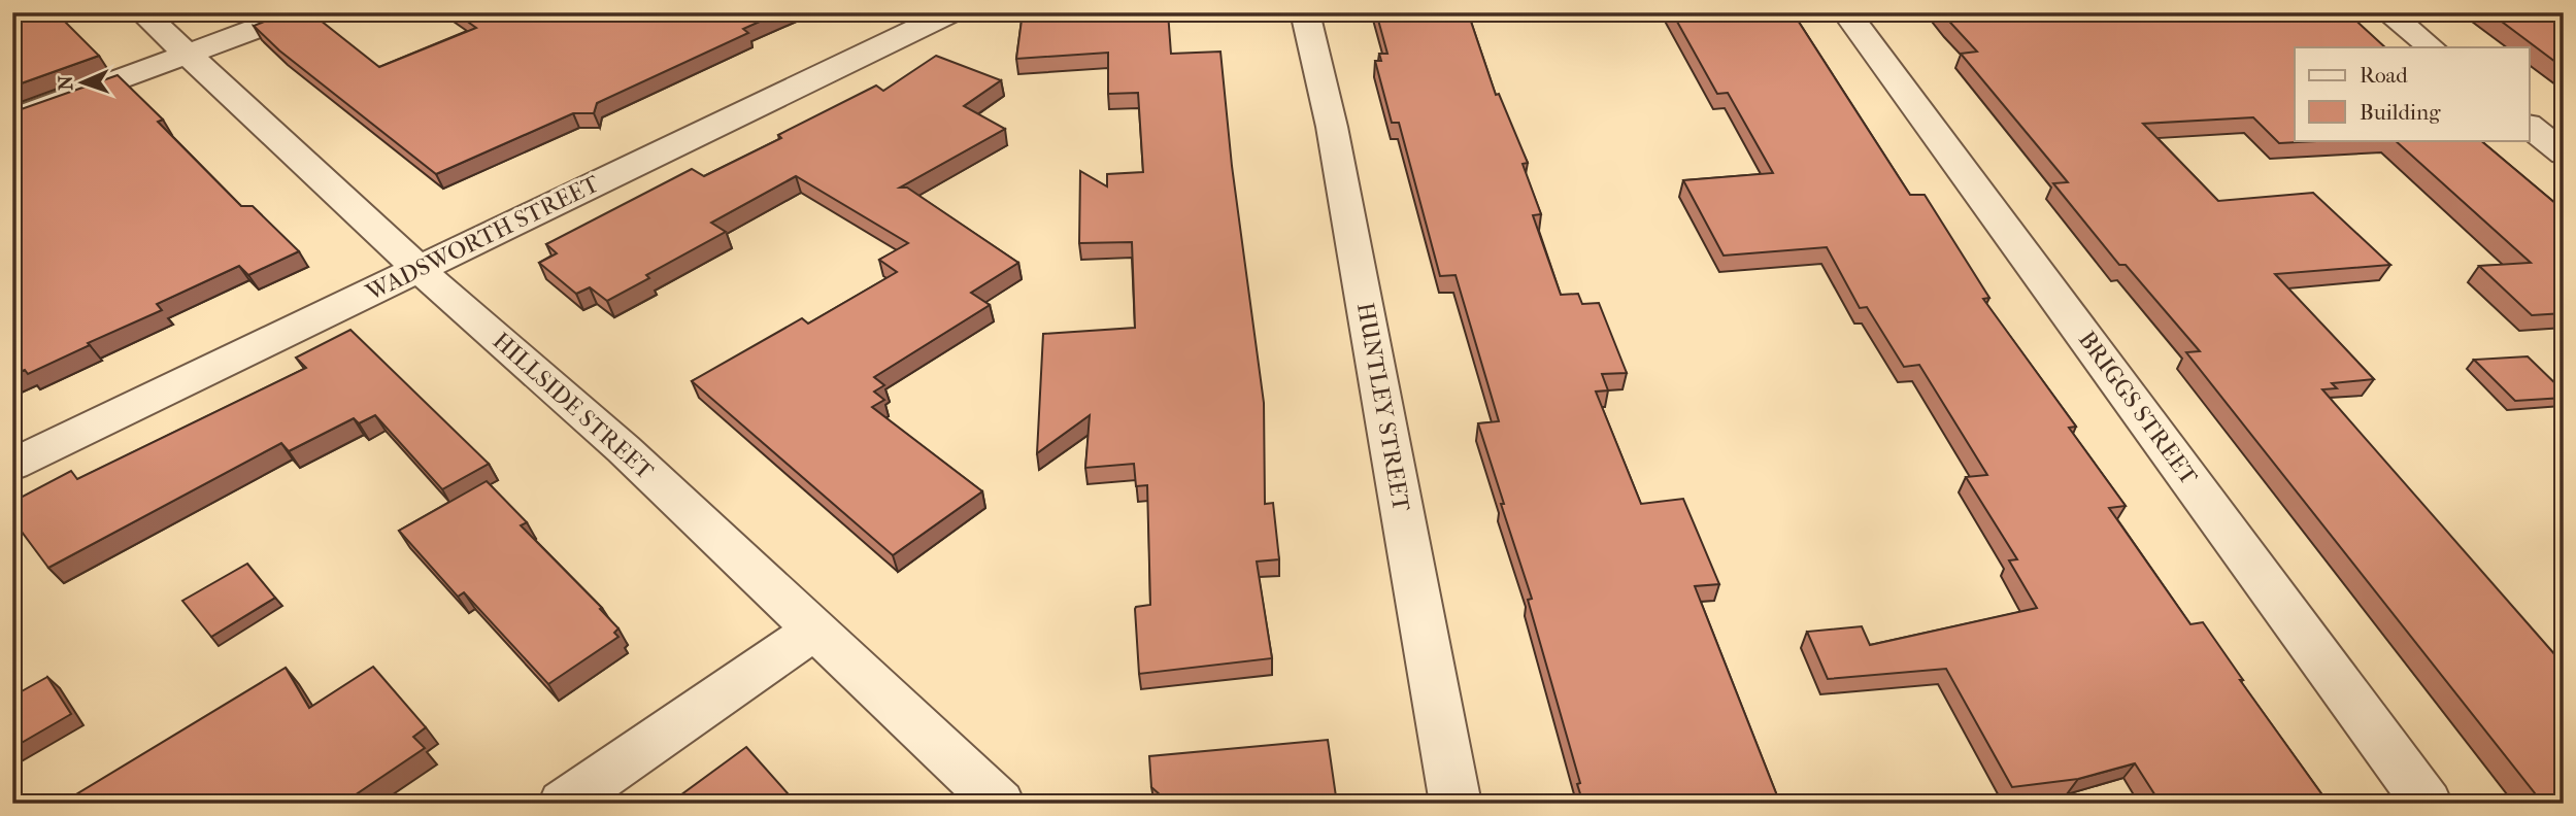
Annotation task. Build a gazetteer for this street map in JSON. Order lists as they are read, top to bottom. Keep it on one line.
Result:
{"streets":{"street":["WADSWORTH STREET","HILLSIDE STREET","HUNTLEY STREET","BRIGGS STREET"]},"crossings":[["WADSWORTH STREET","HILLSIDE STREET"]],"legend":["Road","Building"],"north":"left"}
